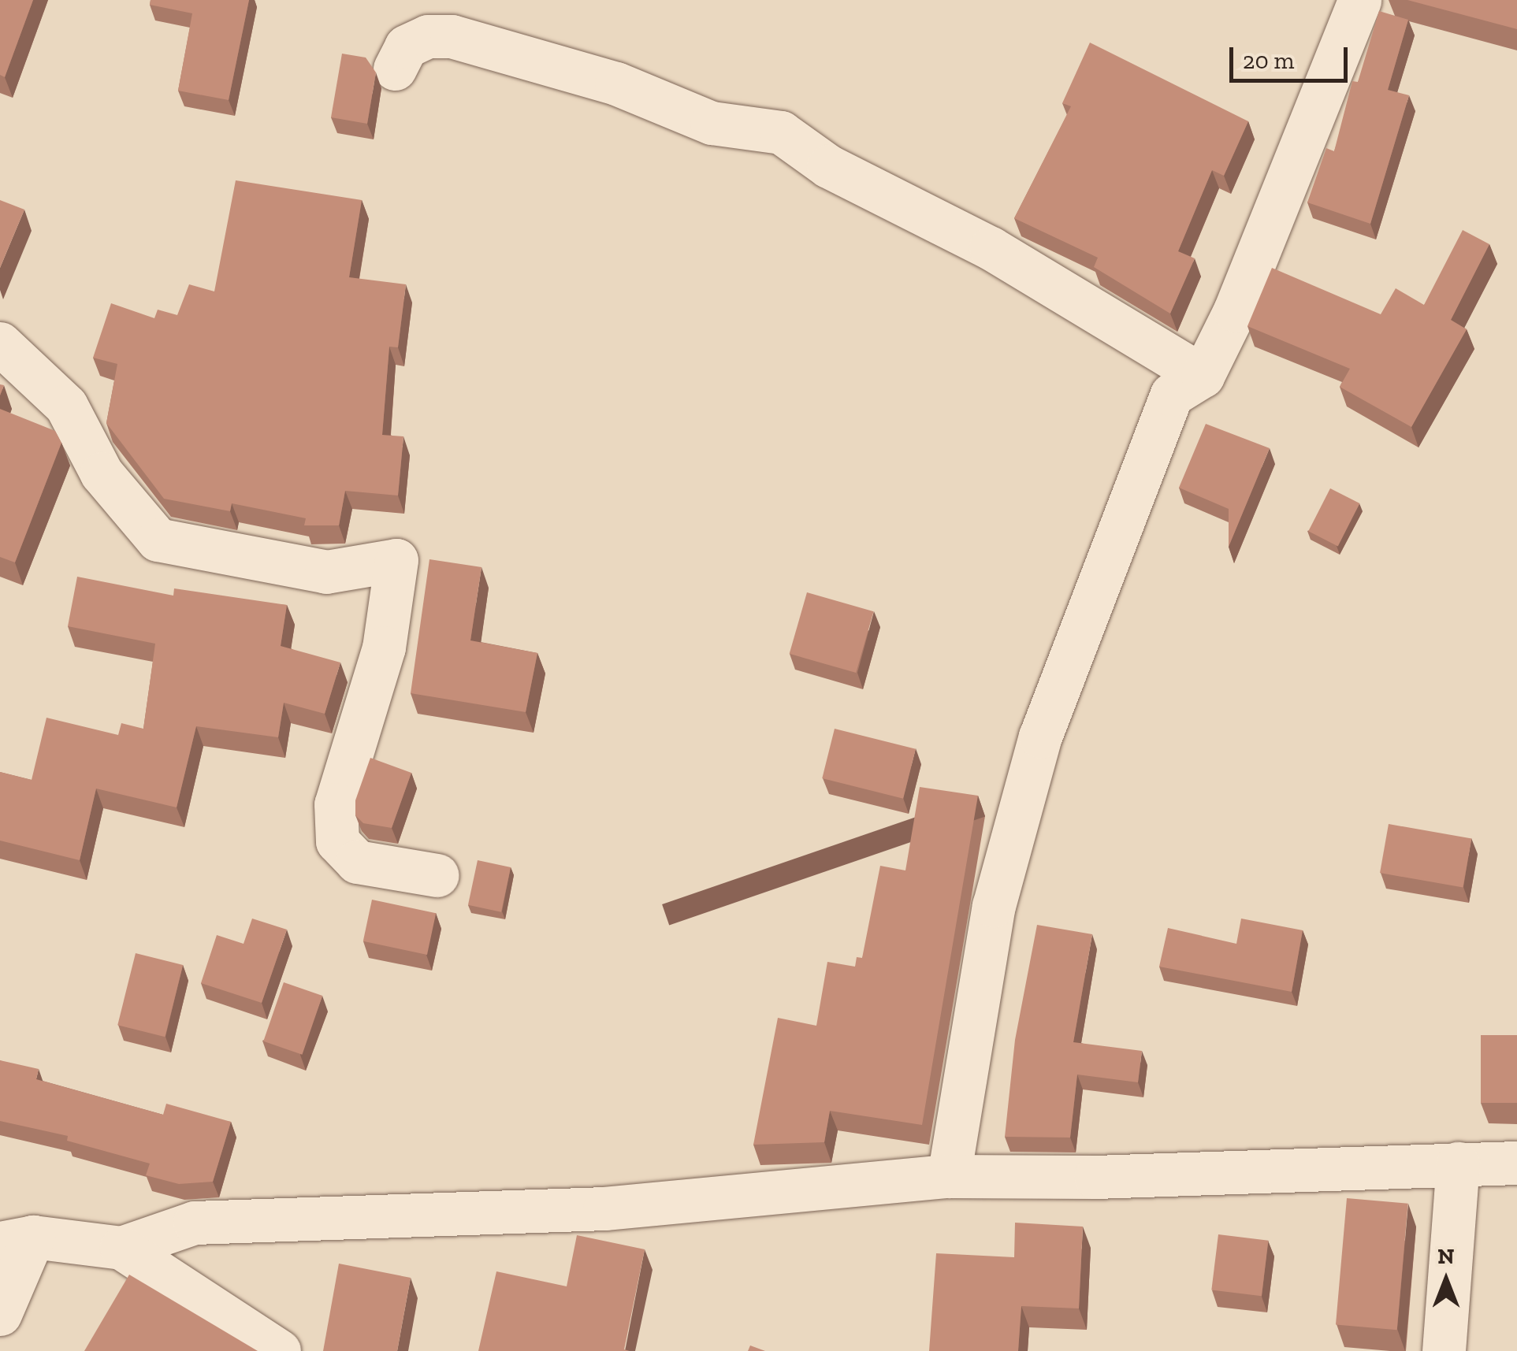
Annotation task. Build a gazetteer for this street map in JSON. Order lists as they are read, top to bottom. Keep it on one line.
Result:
{"scale_bar":"20 m","north":"top"}
